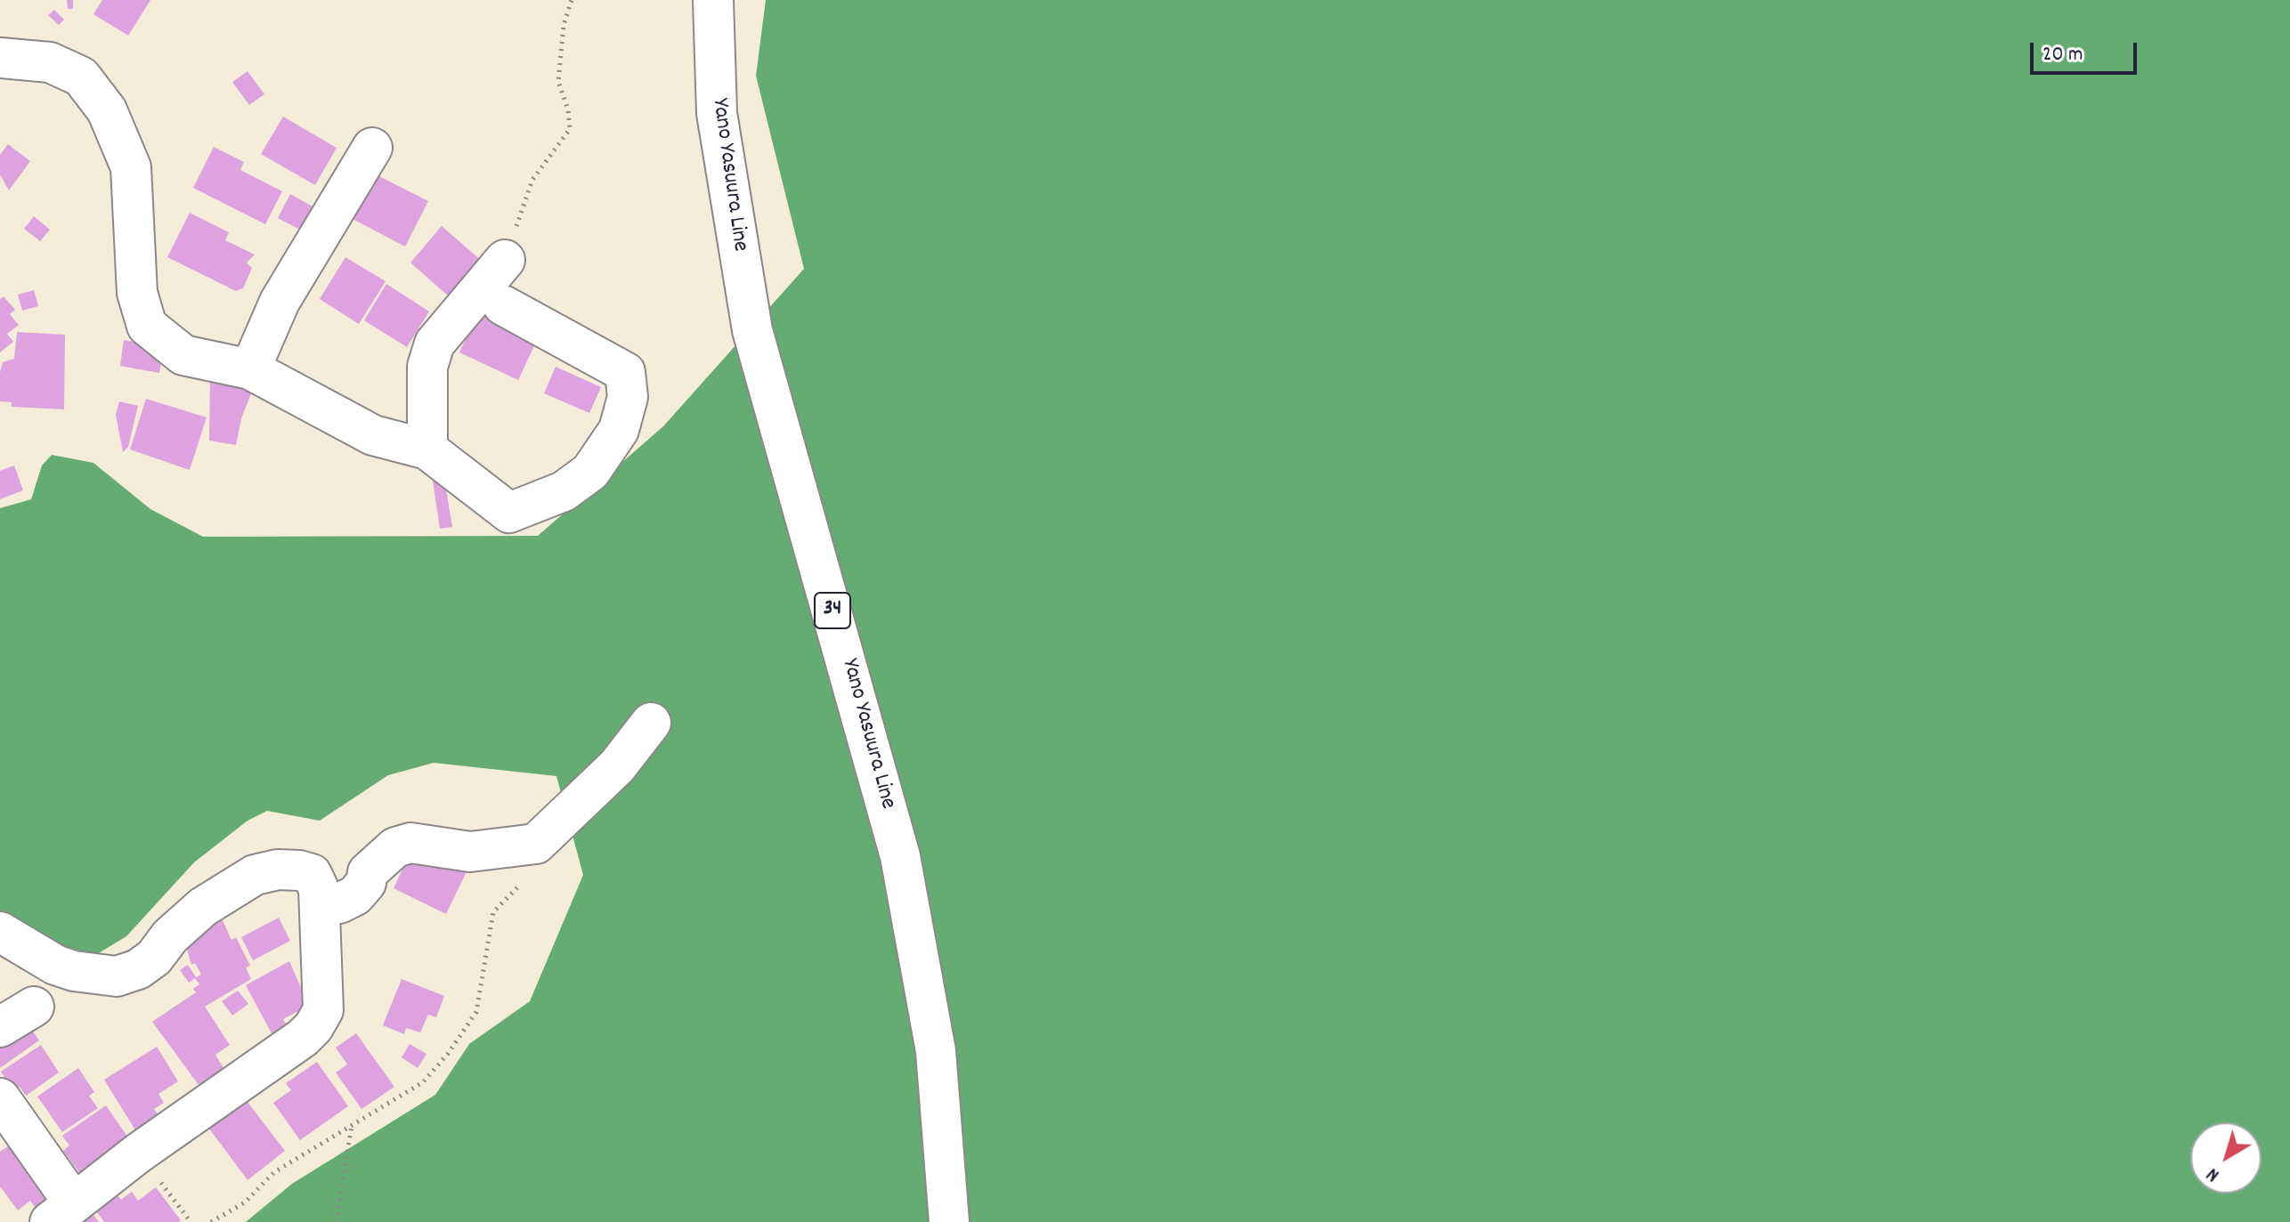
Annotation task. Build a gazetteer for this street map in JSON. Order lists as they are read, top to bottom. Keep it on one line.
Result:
{"streets":{"street":["Yano Yasuura Line","34"]},"scale_bar":"20 m","north":"bottom left"}
